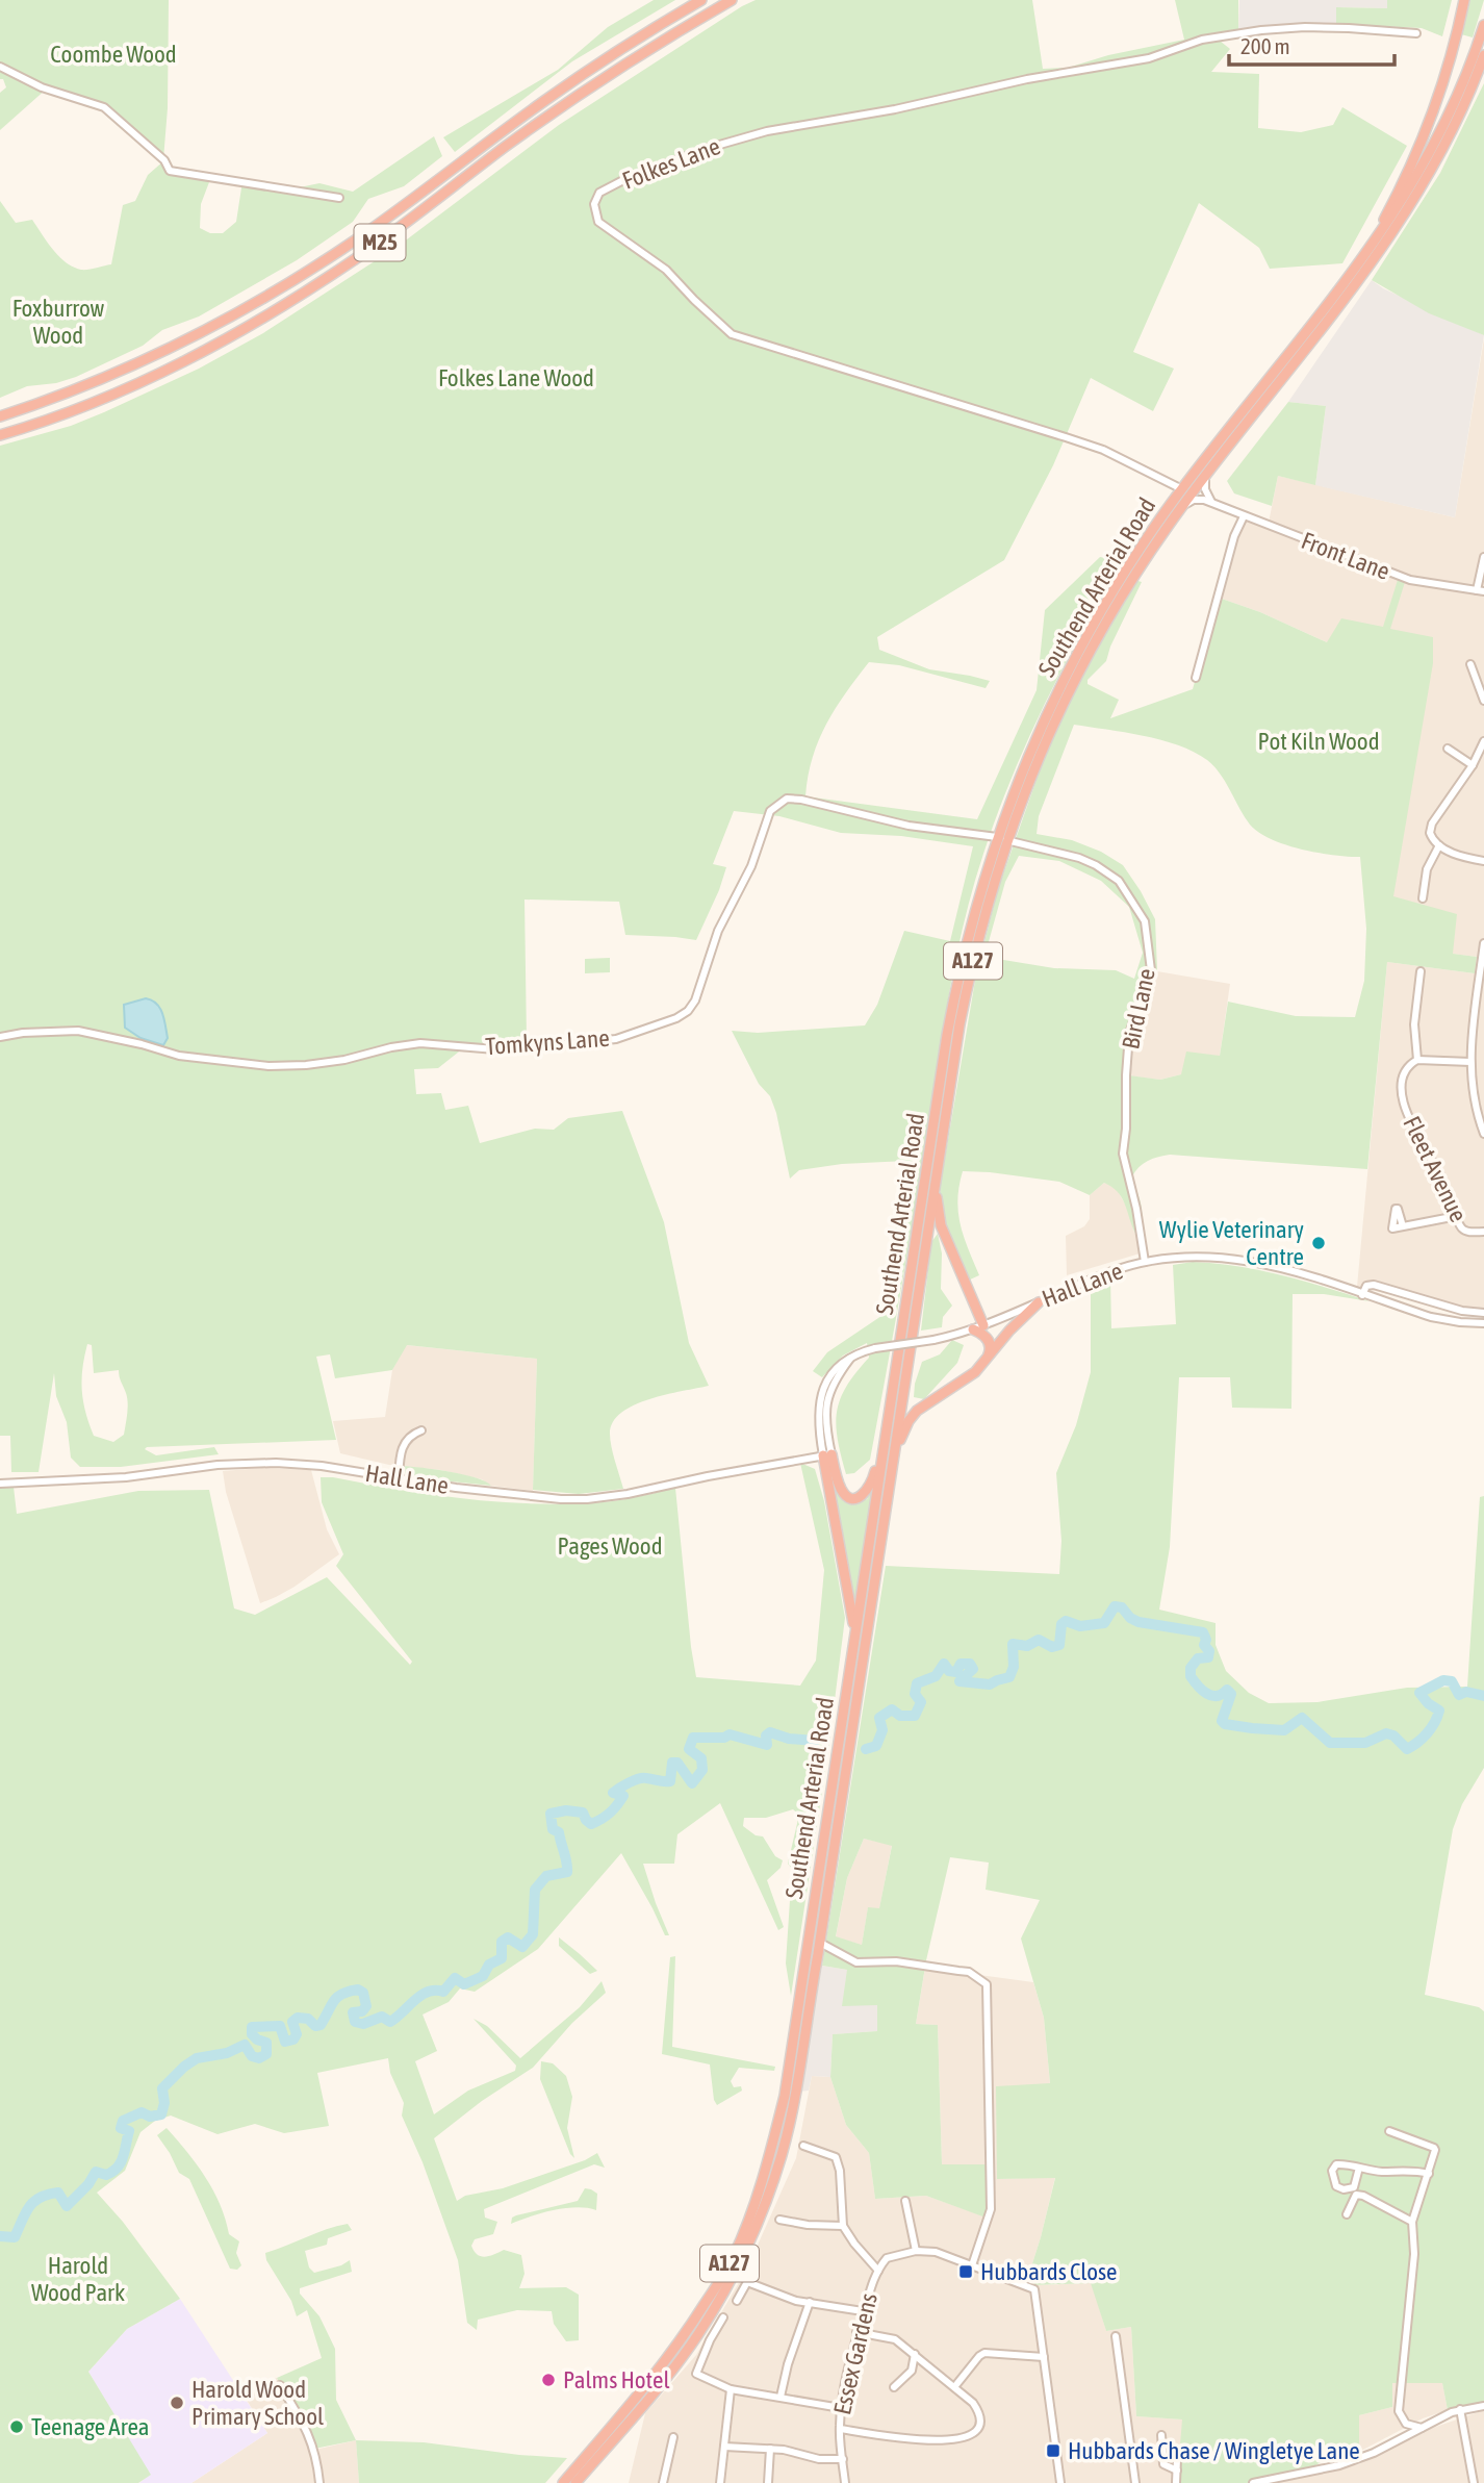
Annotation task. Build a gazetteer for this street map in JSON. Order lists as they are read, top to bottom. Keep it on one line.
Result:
{"streets":{"highway":["M25","Southend Arterial Road","A127"],"street":["Folkes Lane","Front Lane","Bird Lane","Tomkyns Lane","Fleet Avenue","Hall Lane","Essex Gardens"]},"crossings":[["Folkes Lane","Southend Arterial Road"],["Southend Arterial Road","A127"],["Southend Arterial Road","Bird Lane"],["Southend Arterial Road","Tomkyns Lane"],["A127","Hall Lane"],["Bird Lane","Tomkyns Lane"],["Bird Lane","Hall Lane"]],"parks":["Coombe Wood","Foxburrow Wood","Folkes Lane Wood","Pot Kiln Wood","Pages Wood","Harold Wood Park"],"places":{"other":["Wylie Veterinary Centre","Palms Hotel","Harold Wood Primary School","Teenage Area"],"transit":["Hubbards Close","Hubbards Chase / Wingletye Lane"]},"scale_bar":"200 m"}
